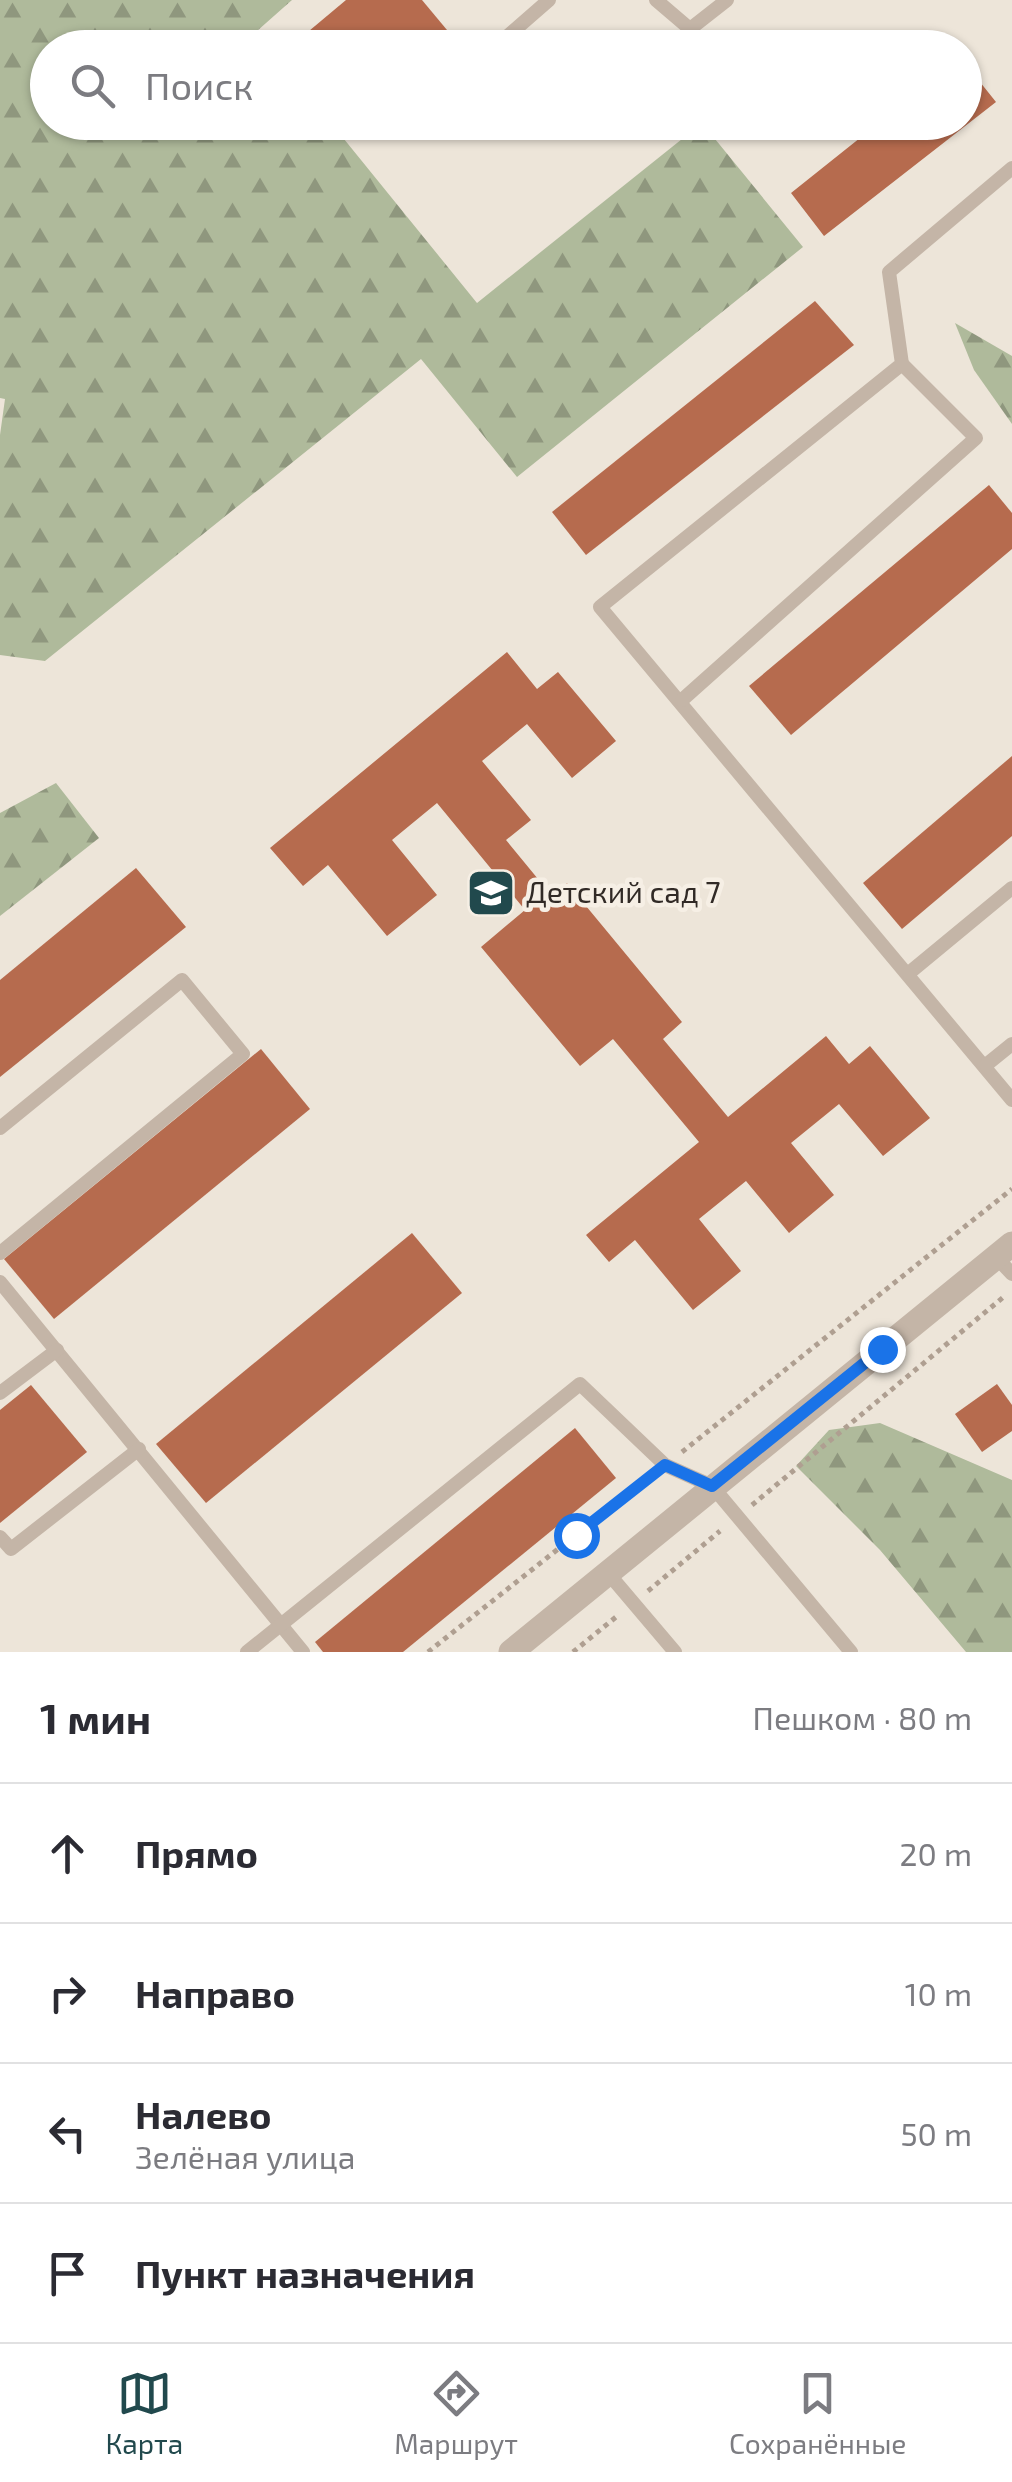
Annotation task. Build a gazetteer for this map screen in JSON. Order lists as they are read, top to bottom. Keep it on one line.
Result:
{"places":{"school or university":["Детский сад 7"]},"page":{"search":"Поиск","heading":["1 мин","Пешком · 80 m"],"list":[["Прямо","20 m"],["Направо","10 m"],["Налево","Зелёная улица","50 m"],"Пункт назначения"],"nav":["Карта","Маршрут","Сохранённые"]}}
